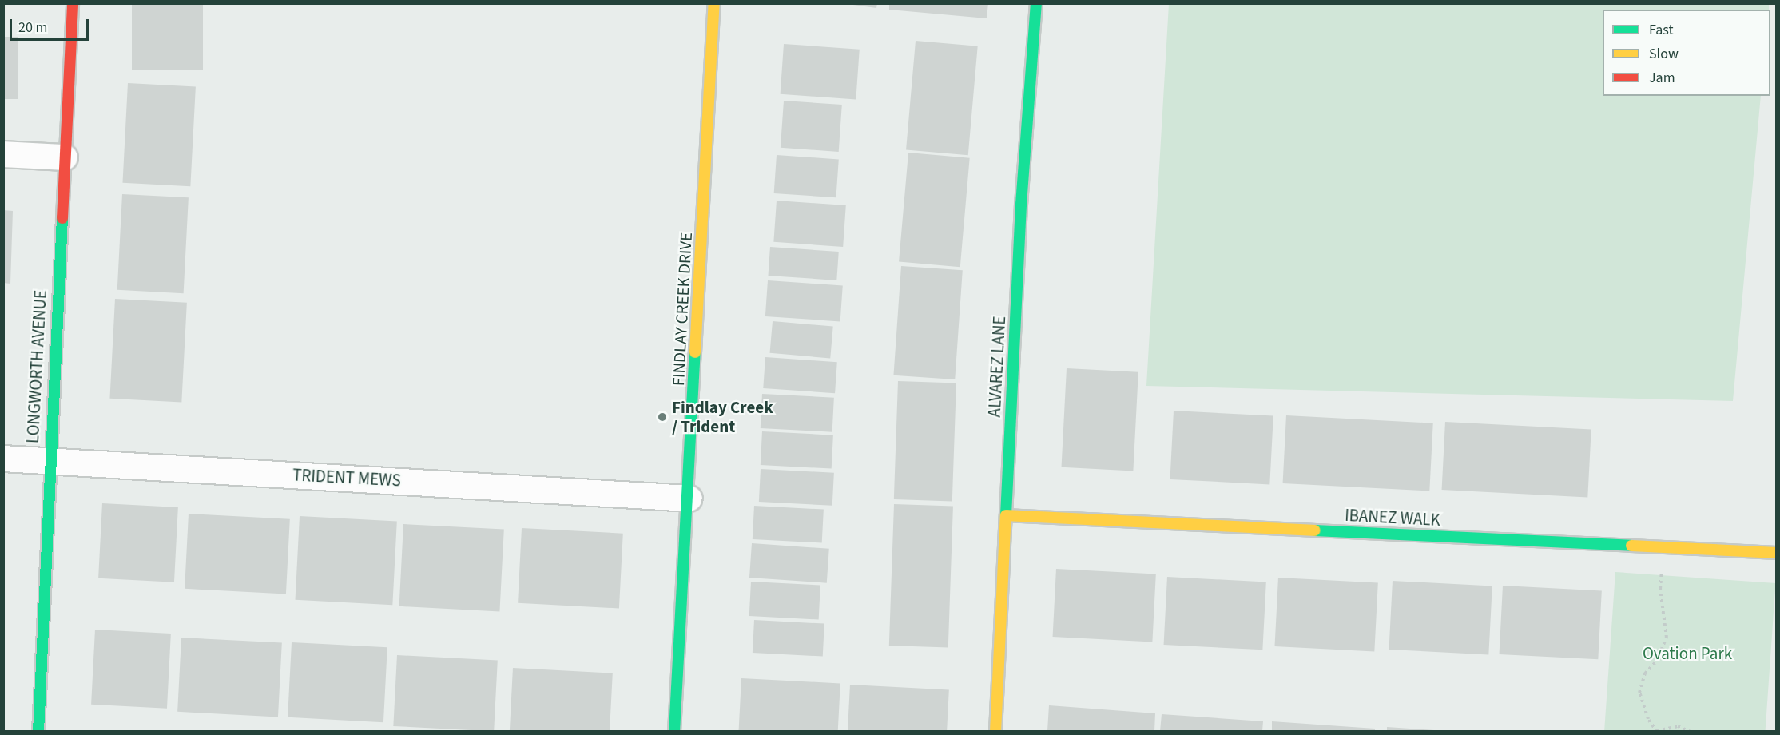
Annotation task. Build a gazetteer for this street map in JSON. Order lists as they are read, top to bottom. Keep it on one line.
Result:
{"streets":{"street":["FINDLAY CREEK DRIVE","LONGWORTH AVENUE","ALVAREZ LANE","TRIDENT MEWS","IBANEZ WALK"]},"crossings":[["FINDLAY CREEK DRIVE","TRIDENT MEWS"],["LONGWORTH AVENUE","TRIDENT MEWS"],["ALVAREZ LANE","IBANEZ WALK"]],"parks":["Ovation Park"],"places":["Findlay Creek / Trident"],"legend":["Fast","Slow","Jam"],"scale_bar":"20 m"}
